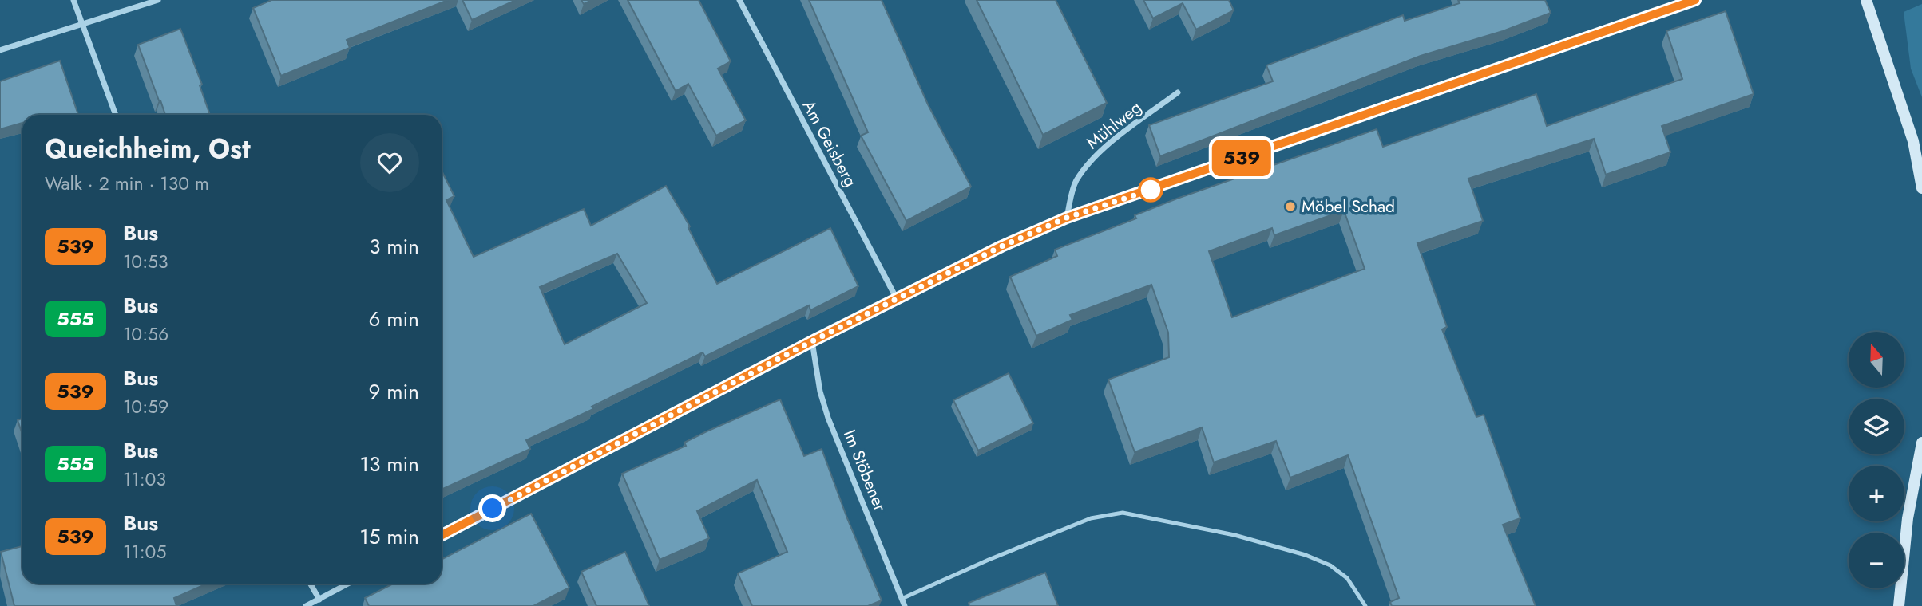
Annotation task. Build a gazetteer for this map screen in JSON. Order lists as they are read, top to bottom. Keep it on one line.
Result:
{"streets":{"street":["Mühlweg","Am Geisberg","Im Stöbener"]},"places":["Möbel Schad"],"lines":["bus line 539"],"north":"top","page":{"on_map":"539","heading":["Queichheim, Ost","Walk · 2 min · 130 m"],"list":[{"mark":"539","name":"Bus","note":"10:53","value":"3 min"},{"mark":"555","name":"Bus","note":"10:56","value":"6 min"},{"mark":"539","name":"Bus","note":"10:59","value":"9 min"},{"mark":"555","name":"Bus","note":"11:03","value":"13 min"},{"mark":"539","name":"Bus","note":"11:05","value":"15 min"}],"map_buttons":["+","−"]}}
